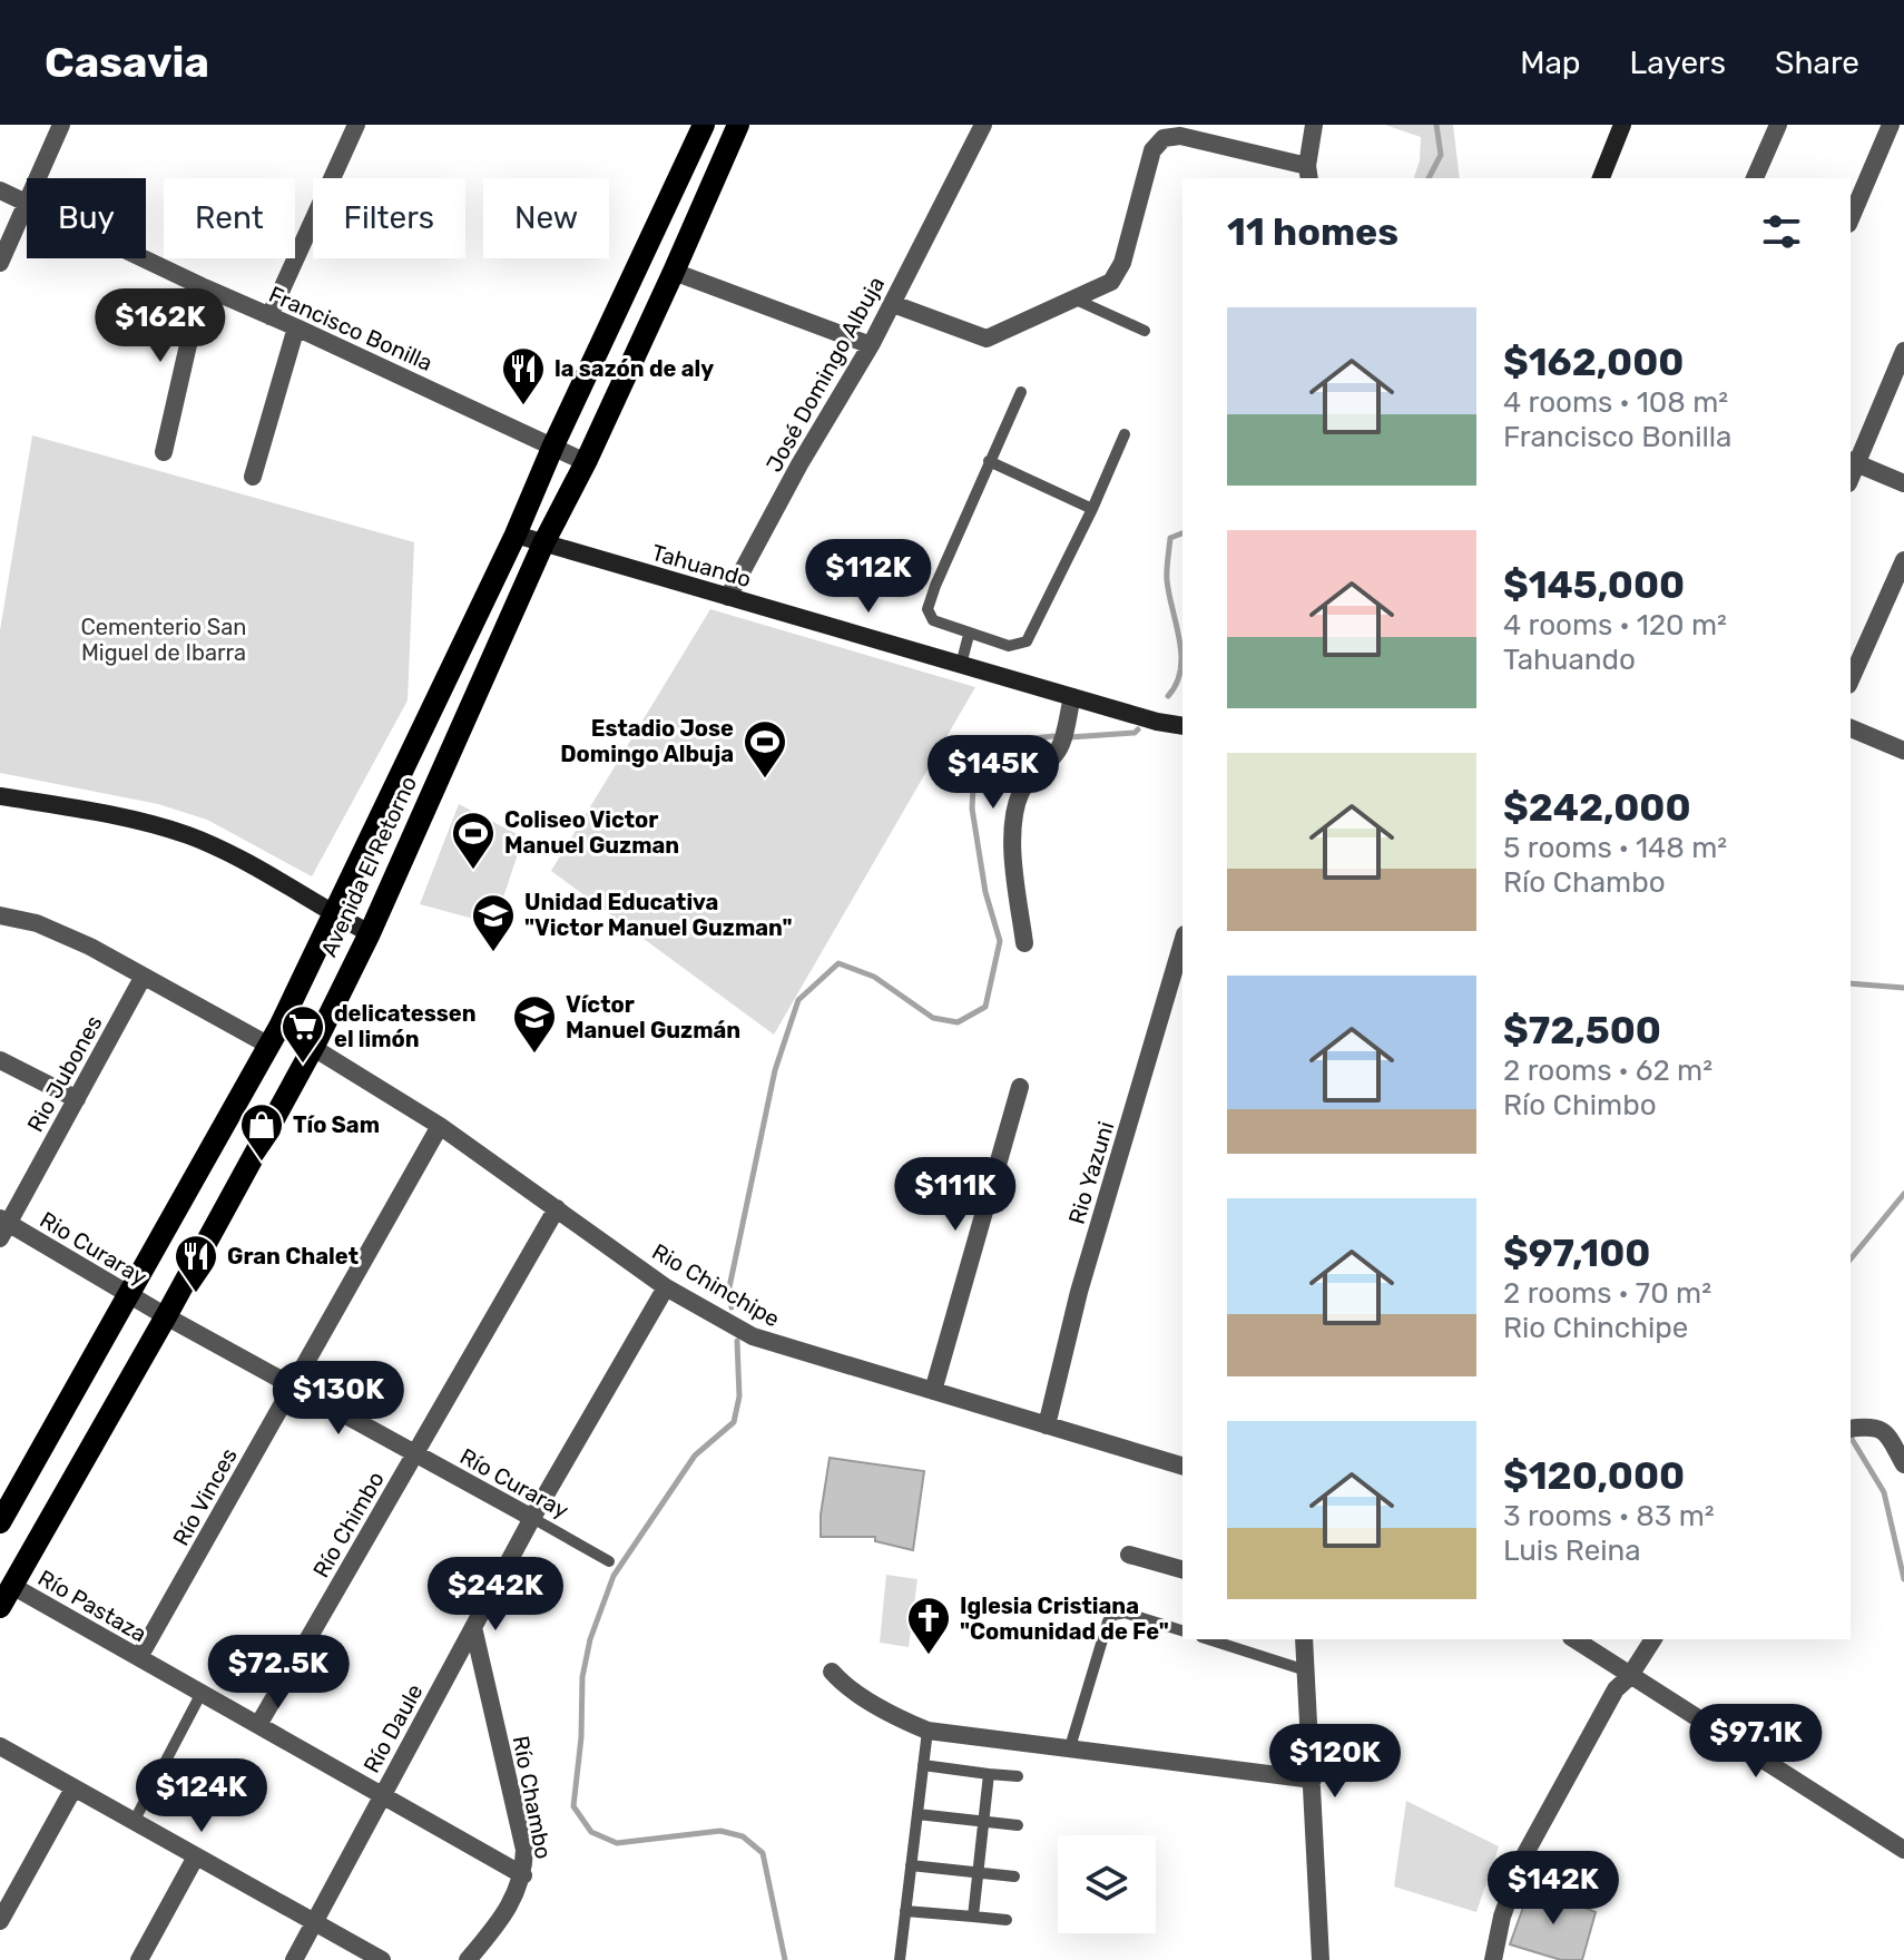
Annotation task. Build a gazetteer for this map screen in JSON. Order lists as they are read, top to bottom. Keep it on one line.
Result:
{"streets":{"main road":["Avenida El Retorno"],"street":["Francisco Bonilla","José Domingo Albuja","Tahuando","Rio Jubones","Rio Yazuni","Rio Curaray","Rio Chinchipe","Río Curaray","Río Vinces","Río Chimbo","Río Pastaza","Río Daule","Río Chambo"]},"crossings":[["Francisco Bonilla","Avenida El Retorno"],["José Domingo Albuja","Tahuando"],["Tahuando","Avenida El Retorno"],["Avenida El Retorno","Rio Curaray"],["Avenida El Retorno","Rio Chinchipe"],["Avenida El Retorno","Río Curaray"],["Avenida El Retorno","Río Pastaza"],["Rio Jubones","Rio Curaray"],["Rio Jubones","Rio Chinchipe"],["Rio Yazuni","Rio Chinchipe"],["Rio Curaray","Río Curaray"],["Rio Chinchipe","Río Vinces"],["Rio Chinchipe","Río Chimbo"],["Rio Chinchipe","Río Daule"],["Río Curaray","Río Vinces"],["Río Curaray","Río Chimbo"],["Río Curaray","Río Daule"],["Río Vinces","Río Pastaza"],["Río Chimbo","Río Pastaza"],["Río Pastaza","Río Daule"],["Río Pastaza","Río Chambo"],["Río Daule","Río Chambo"]],"parks":["Cementerio San Miguel de Ibarra"],"places":{"restaurant":["la sazón de aly","Gran Chalet"],"sports":["Estadio Jose Domingo Albuja","Coliseo Victor Manuel Guzman"],"school or university":["Unidad Educativa \"Victor Manuel Guzman\"","Víctor Manuel Guzmán"],"supermarket":["delicatessen el limón"],"shop":["Tío Sam"],"church":["Iglesia Cristiana \"Comunidad de Fe\""]},"page":{"header":"Casavia","nav":["Map","Layers","Share"],"chip":["Buy","Rent","Filters","New"],"heading":"11 homes","list":[{"name":"$162,000","note":"4 rooms · 108 m² · Francisco Bonilla"},{"name":"$145,000","note":"4 rooms · 120 m² · Tahuando"},{"name":"$242,000","note":"5 rooms · 148 m² · Río Chambo"},{"name":"$72,500","note":"2 rooms · 62 m² · Río Chimbo"},{"name":"$97,100","note":"2 rooms · 70 m² · Rio Chinchipe"},{"name":"$120,000","note":"3 rooms · 83 m² · Luis Reina"}],"price":["$162K","$112K","$145K","$111K","$130K","$242K","$72.5K","$97.1K","$120K","$124K","$142K"]}}
